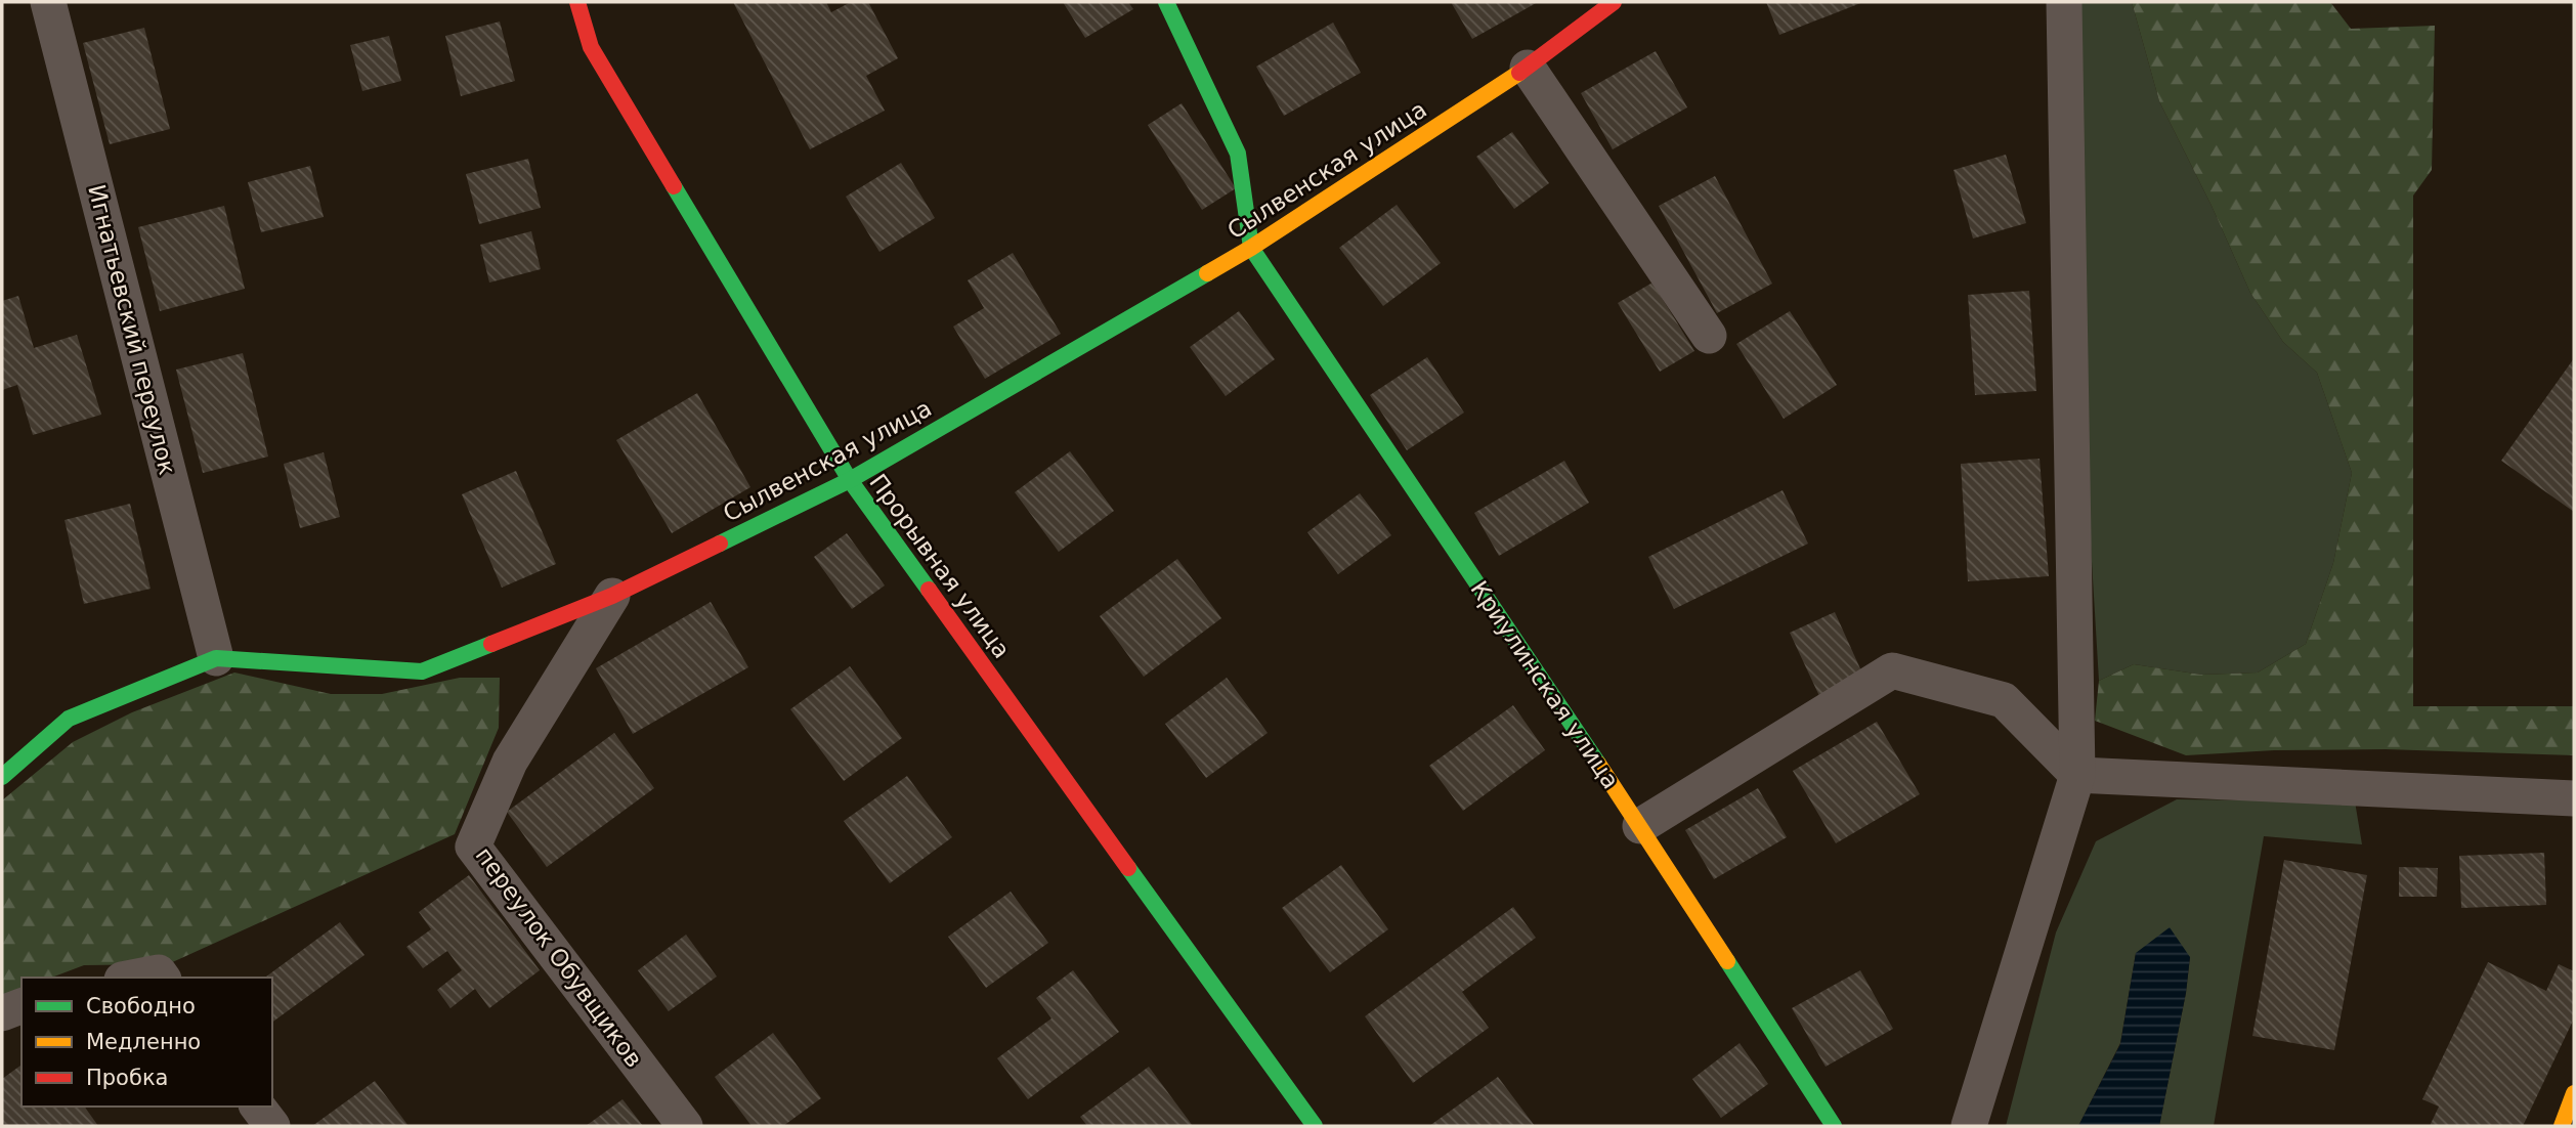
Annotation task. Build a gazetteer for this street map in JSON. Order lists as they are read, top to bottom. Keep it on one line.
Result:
{"streets":{"street":["Сылвенская улица","Игнатьевский переулок","Прорывная улица","Криулинская улица","переулок Обувщиков"]},"crossings":[["Сылвенская улица","Игнатьевский переулок"],["Сылвенская улица","Прорывная улица"],["Сылвенская улица","Криулинская улица"],["Сылвенская улица","переулок Обувщиков"]],"legend":["Свободно","Медленно","Пробка"]}
